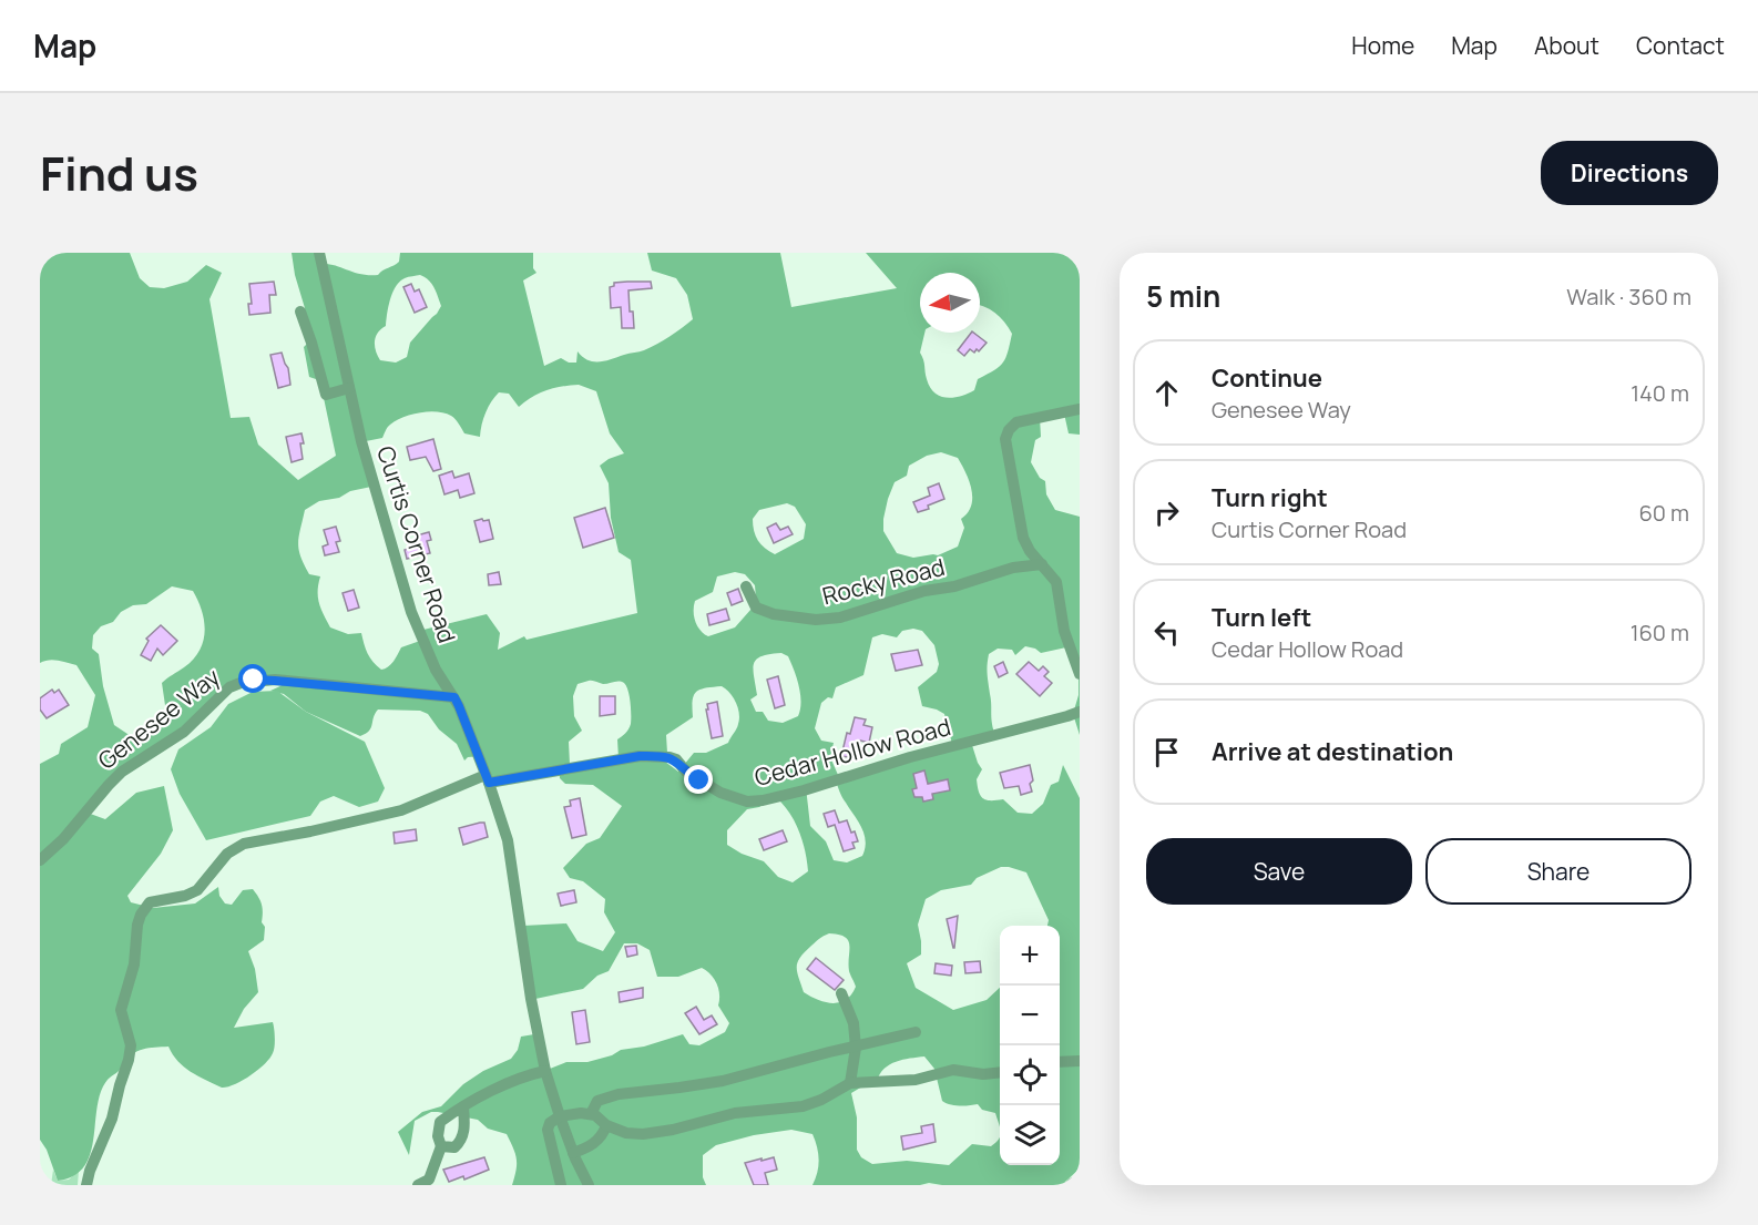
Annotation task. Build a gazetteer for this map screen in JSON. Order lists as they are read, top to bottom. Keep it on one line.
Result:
{"streets":{"street":["Curtis Corner Road","Rocky Road","Genesee Way","Cedar Hollow Road"]},"crossings":[["Curtis Corner Road","Genesee Way"],["Curtis Corner Road","Cedar Hollow Road"]],"north":"left","page":{"header":"Map","nav":["Home","Map","About","Contact"],"title":"Find us","buttons":["Directions",["Save","Share"]],"heading":["5 min","Walk · 360 m"],"list":[["Continue","Genesee Way","140 m"],["Turn right","Curtis Corner Road","60 m"],["Turn left","Cedar Hollow Road","160 m"],"Arrive at destination"],"map_buttons":["+","−"]}}
